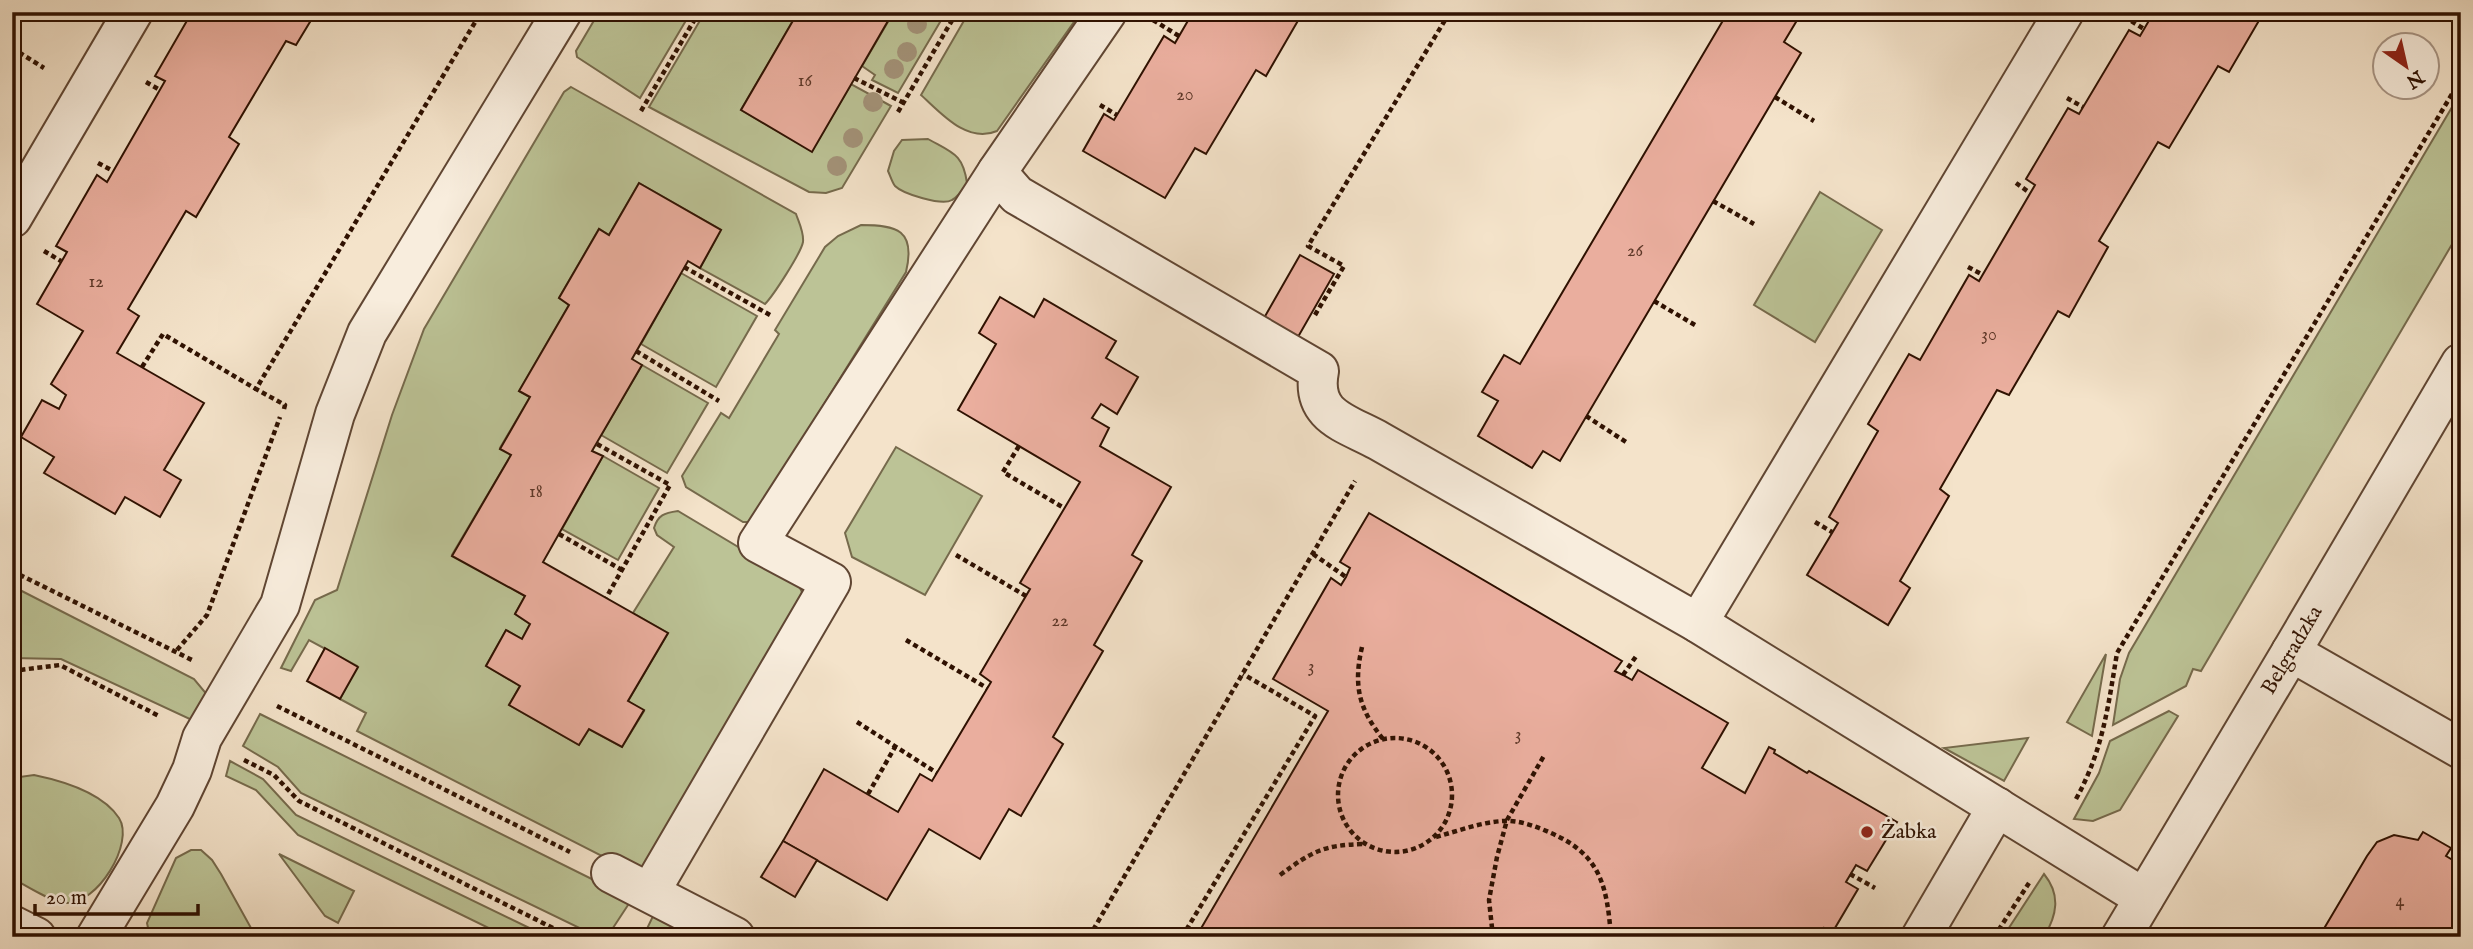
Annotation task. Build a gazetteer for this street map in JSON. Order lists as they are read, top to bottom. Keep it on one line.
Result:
{"streets":{"street":["Belgradzka"]},"places":["Żabka"],"house_numbers":["16","20","26","12","30","18","22","3","3","4"],"scale_bar":"20 m","north":"bottom right"}
